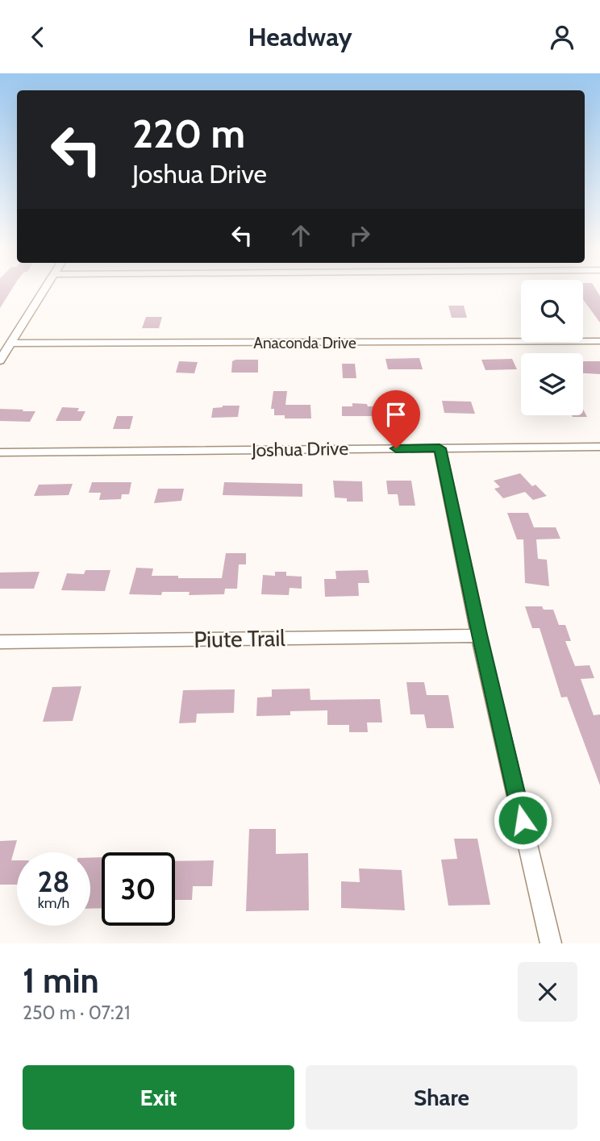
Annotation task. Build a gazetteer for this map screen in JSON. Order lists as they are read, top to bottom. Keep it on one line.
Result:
{"streets":{"street":["Anaconda Drive","Joshua Drive","Piute Trail"]},"page":{"header":"Headway","turn":["220 m","Joshua Drive"],"speed":"28 km/h","limit":"30","heading":["1 min","250 m · 07:21"],"buttons":["Exit","Share"]}}
